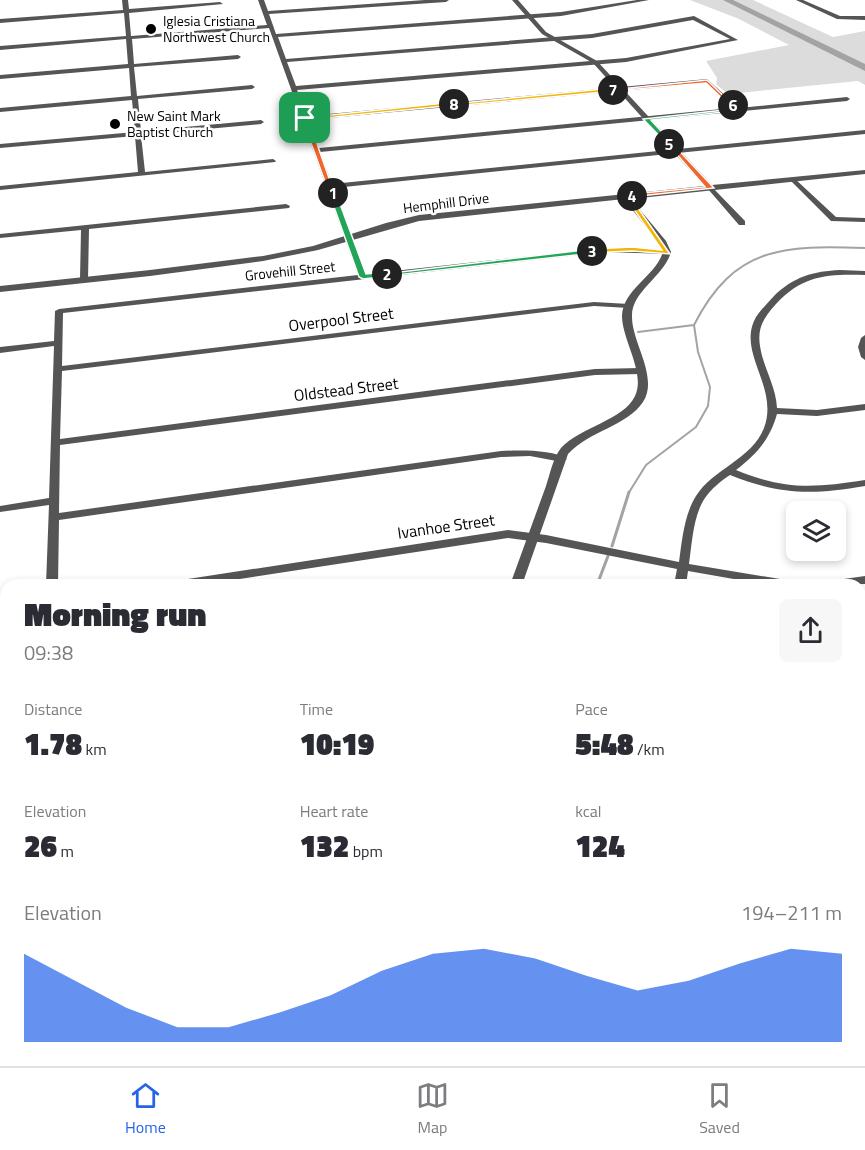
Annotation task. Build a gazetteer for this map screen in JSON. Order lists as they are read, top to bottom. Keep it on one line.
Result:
{"streets":{"street":["Hemphill Drive","Grovehill Street","Overpool Street","Oldstead Street","Ivanhoe Street"]},"places":["Iglesia Cristiana Northwest Church","New Saint Mark Baptist Church"],"page":{"pins":["7","8","6","5","1","4","3","2"],"heading":["Morning run","09:38"],"stats":[["Distance","1.78 km"],["Time","10:19"],["Pace","5:48 /km"],["Elevation","26 m"],["Heart rate","132 bpm"],["kcal","124"]],"chart":["Elevation","194–211 m"],"tabs":["Home","Map","Saved"]}}
